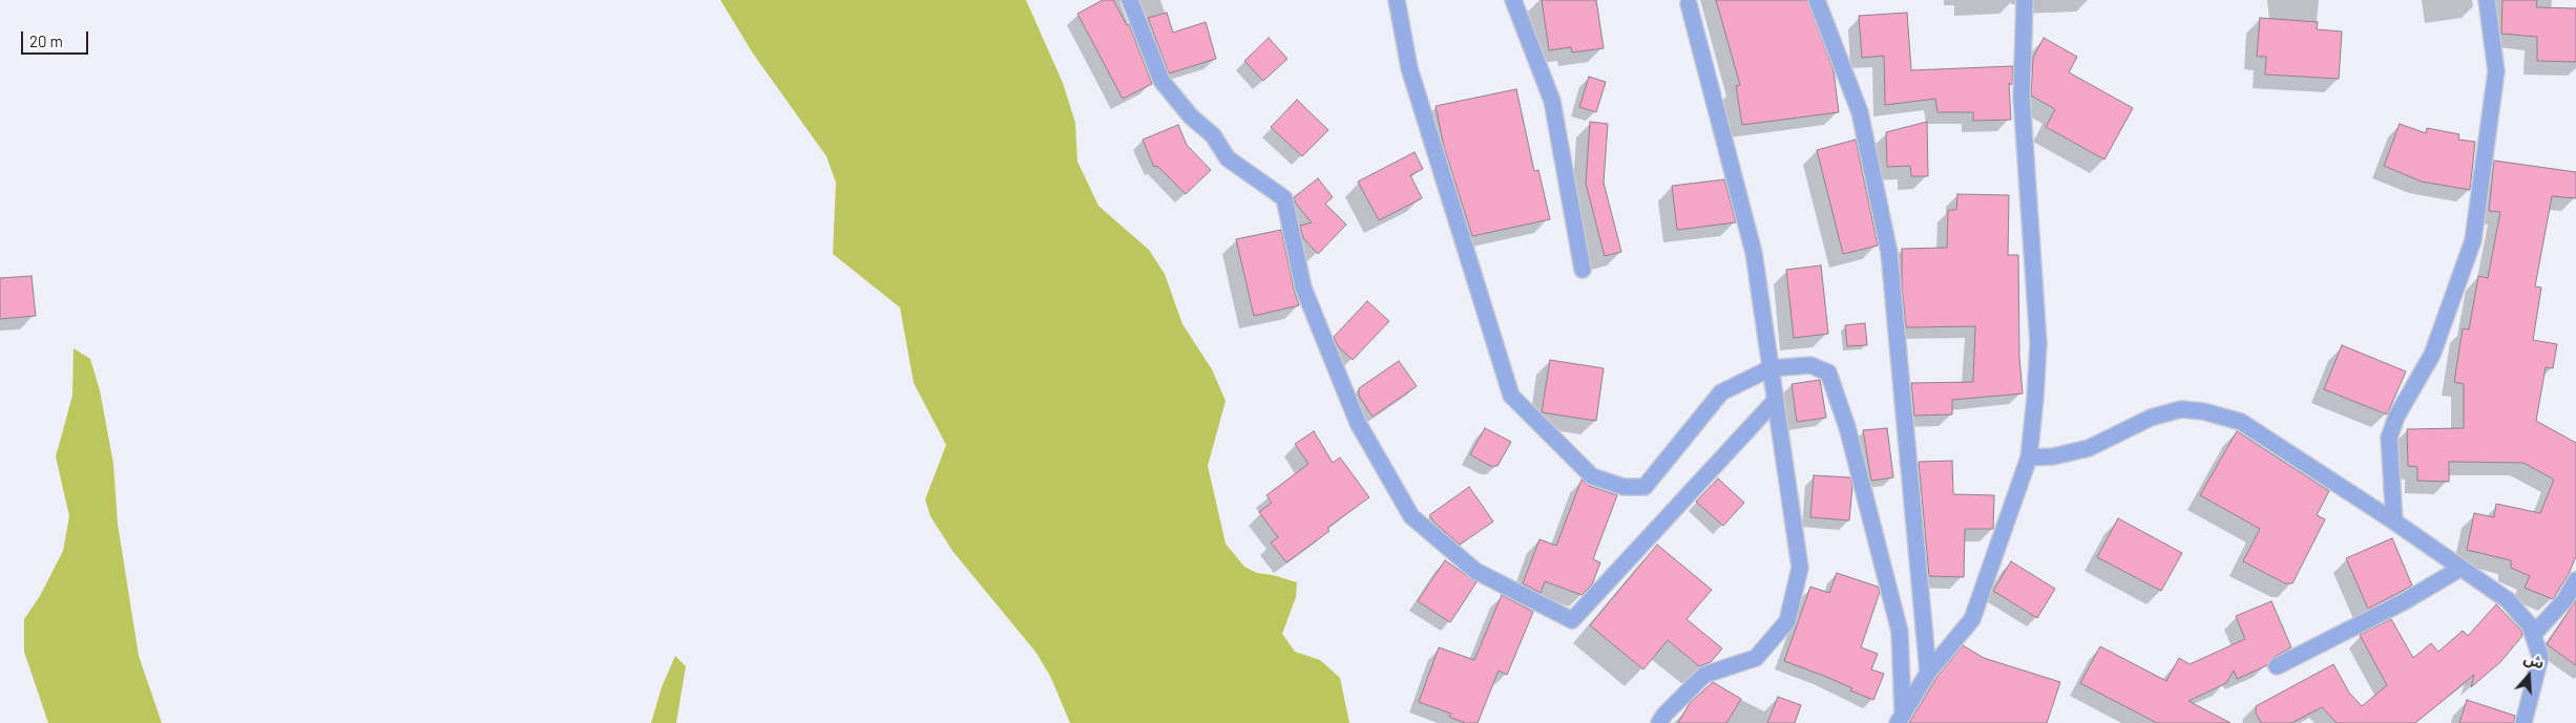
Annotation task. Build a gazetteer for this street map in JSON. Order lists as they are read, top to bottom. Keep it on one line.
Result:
{"scale_bar":"20 m","north":"top"}
